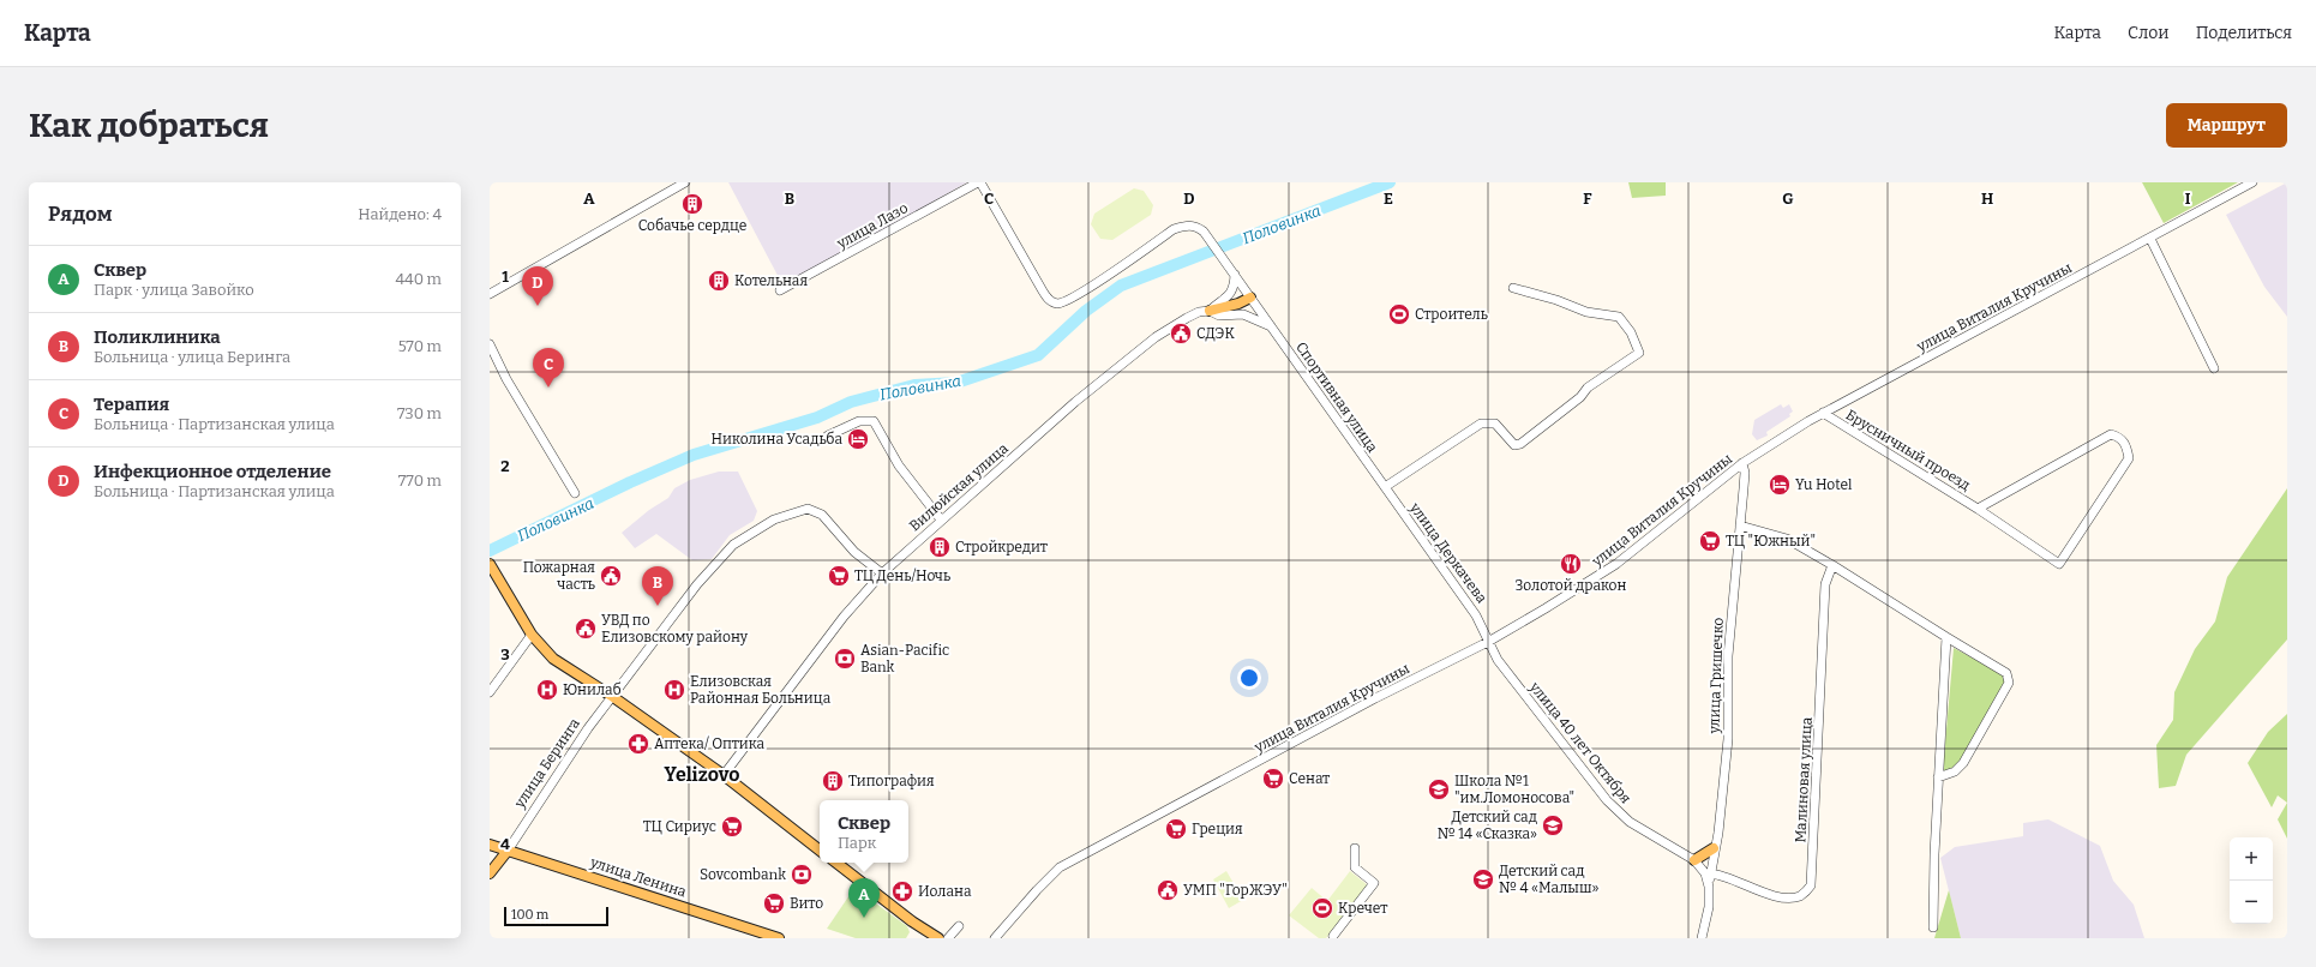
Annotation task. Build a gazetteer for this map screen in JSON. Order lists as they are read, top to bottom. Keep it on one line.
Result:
{"streets":{"main road":["улица Беринга","улица Ленина"],"street":["улица Лазо","улица Виталия Кручины","Спортивная улица","Брусничный проезд","Вилюйская улица","улица Деркачева","улица Гришечко","улица 40 лет Октября","Малиновая улица"]},"crossings":[["улица Лазо","Спортивная улица"],["улица Виталия Кручины","Брусничный проезд"],["улица Виталия Кручины","улица Деркачева"],["улица Виталия Кручины","улица Гришечко"],["улица Виталия Кручины","улица 40 лет Октября"],["Спортивная улица","Вилюйская улица"],["Спортивная улица","улица Деркачева"],["Вилюйская улица","улица Беринга"],["улица Деркачева","улица 40 лет Октября"],["улица Гришечко","улица 40 лет Октября"],["улица Гришечко","Малиновая улица"],["улица Беринга","улица Ленина"]],"districts":["Yelizovo"],"water":["Половинка"],"places":{"building":["Собачье сердце","Котельная","Стройкредит","Типография"],"sports":["Строитель","Кречет"],"public building":["СДЭК","Пожарная часть","УВД по Елизовскому району","УМП \"ГорЖЭУ\""],"hotel":["Николина Усадьба","Yu Hotel"],"supermarket":["ТЦ \"Южный\"","ТЦ День/Ночь","Сенат","ТЦ Сириус","Греция","Вито"],"restaurant":["Золотой дракон"],"bank":["Asian-Pacific Bank","Sovcombank"],"hospital":["Юнилаб","Елизовская Районная Больница"],"pharmacy":["Аптека/ Оптика","Иолана"],"school or university":["Школа №1 \"им.Ломоносова\"","Детский сад № 14 «Сказка»","Детский сад № 4 «Малыш»"]},"scale_bar":"100 m","page":{"header":"Карта","nav":["Карта","Слои","Поделиться"],"buttons":"Маршрут","title":"Как добраться","heading":["Рядом","Найдено: 4"],"list":[{"mark":"A","name":"Сквер","note":"Парк · улица Завойко","value":"440 m"},{"mark":"B","name":"Поликлиника","note":"Больница · улица Беринга","value":"570 m"},{"mark":"C","name":"Терапия","note":"Больница · Партизанская улица","value":"730 m"},{"mark":"D","name":"Инфекционное отделение","note":"Больница · Партизанская улица","value":"770 m"}],"pins":["D","C","B","A"],"popup":["Сквер","Парк"],"map_buttons":["+","−"],"scale":"100 m"},"grid":{"columns":["A","B","C","D","E","F","G","H","I"],"rows":["1","2","3","4"]}}
